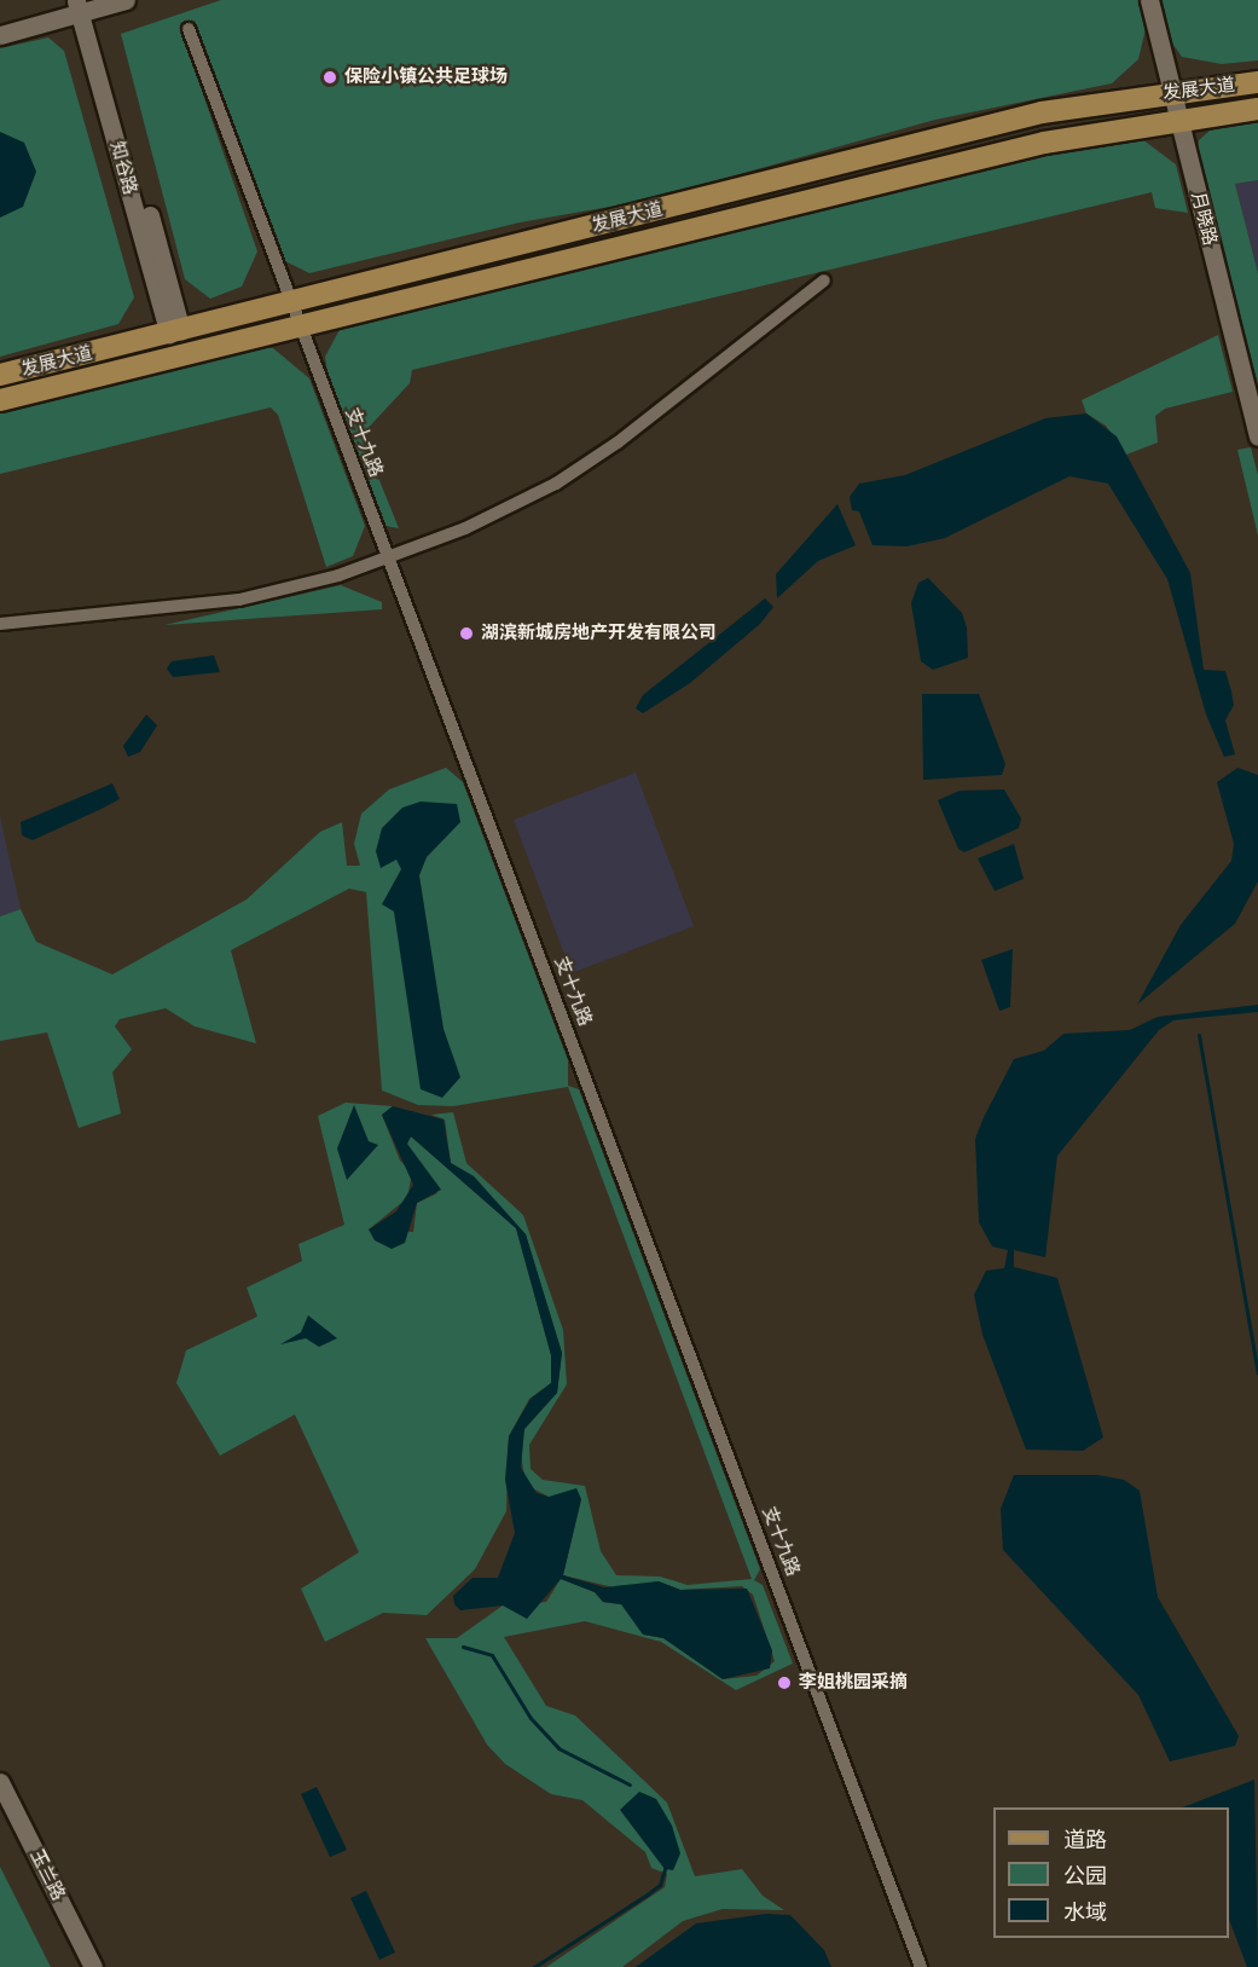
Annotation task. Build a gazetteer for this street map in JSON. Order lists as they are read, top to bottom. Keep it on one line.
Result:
{"streets":{"main road":["发展大道"],"street":["知谷路","月晓路","支十九路","玉兰路"]},"crossings":[["发展大道","知谷路"],["发展大道","月晓路"],["发展大道","支十九路"]],"places":["保险小镇公共足球场","湖滨新城房地产开发有限公司","李姐桃园采摘"],"legend":["道路","公园","水域"]}
